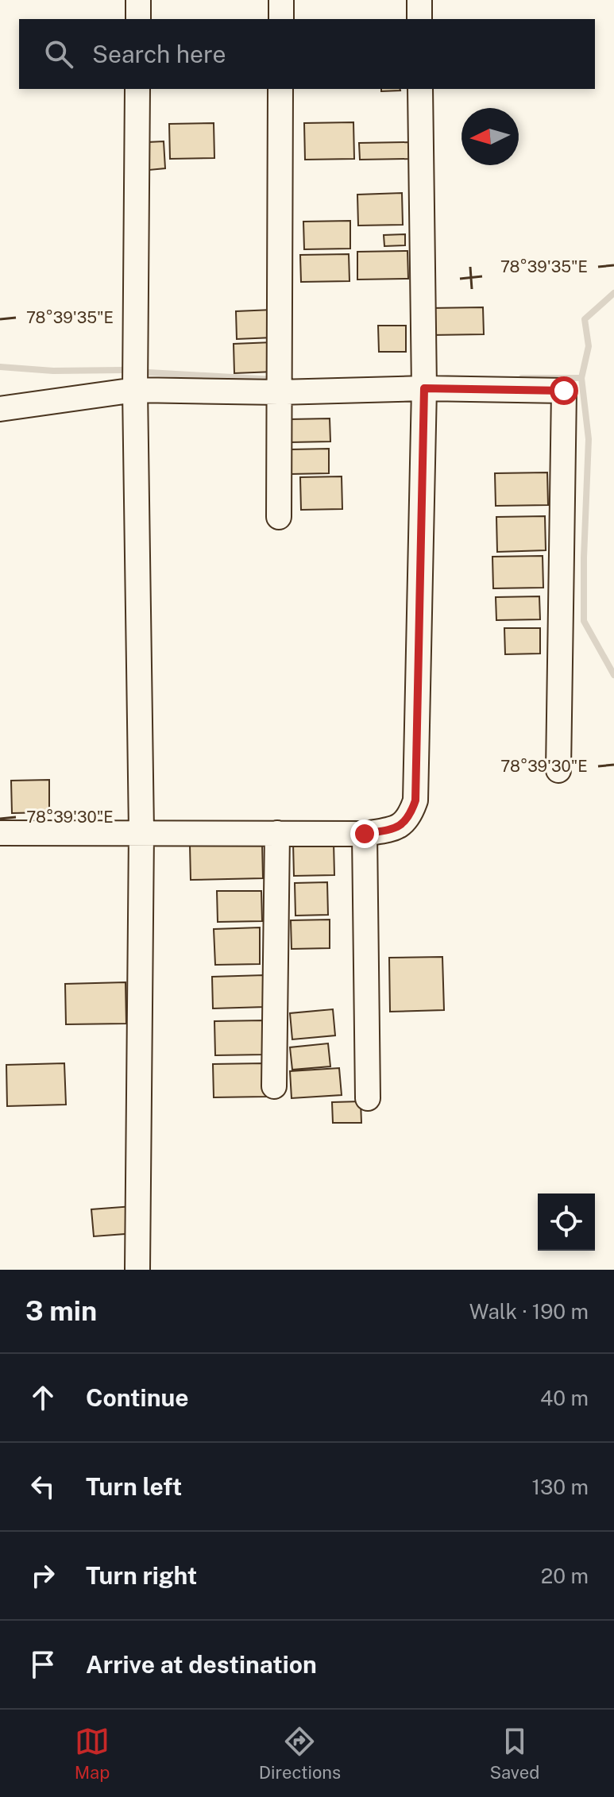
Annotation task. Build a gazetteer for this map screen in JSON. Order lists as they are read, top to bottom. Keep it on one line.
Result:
{"north":"left","page":{"search":"Search here","heading":["3 min","Walk · 190 m"],"list":[["Continue","40 m"],["Turn left","130 m"],["Turn right","20 m"],"Arrive at destination"],"nav":["Map","Directions","Saved"]},"coordinates":["78°39'35\"E","78°39'30\"E"]}
